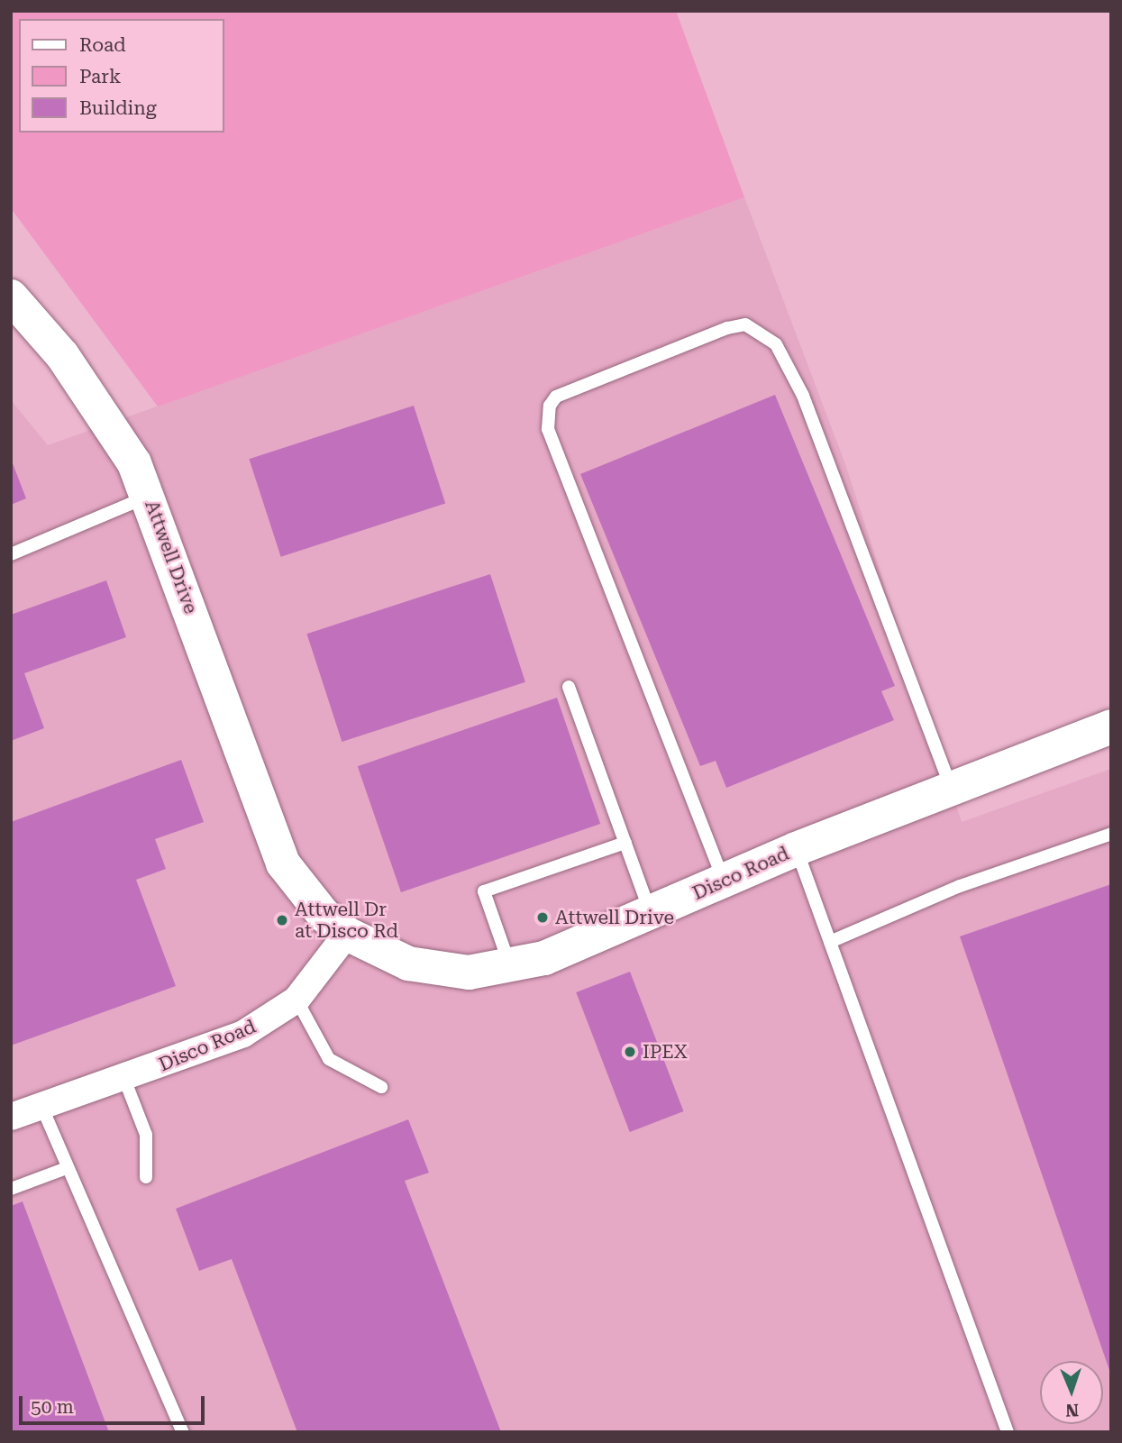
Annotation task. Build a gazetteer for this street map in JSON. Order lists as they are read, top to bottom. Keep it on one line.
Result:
{"streets":{"main road":["Attwell Drive","Disco Road"]},"crossings":[["Attwell Drive","Disco Road"]],"places":["Attwell Drive","Attwell Dr at Disco Rd","IPEX"],"legend":["Road","Park","Building"],"scale_bar":"50 m","north":"bottom"}
